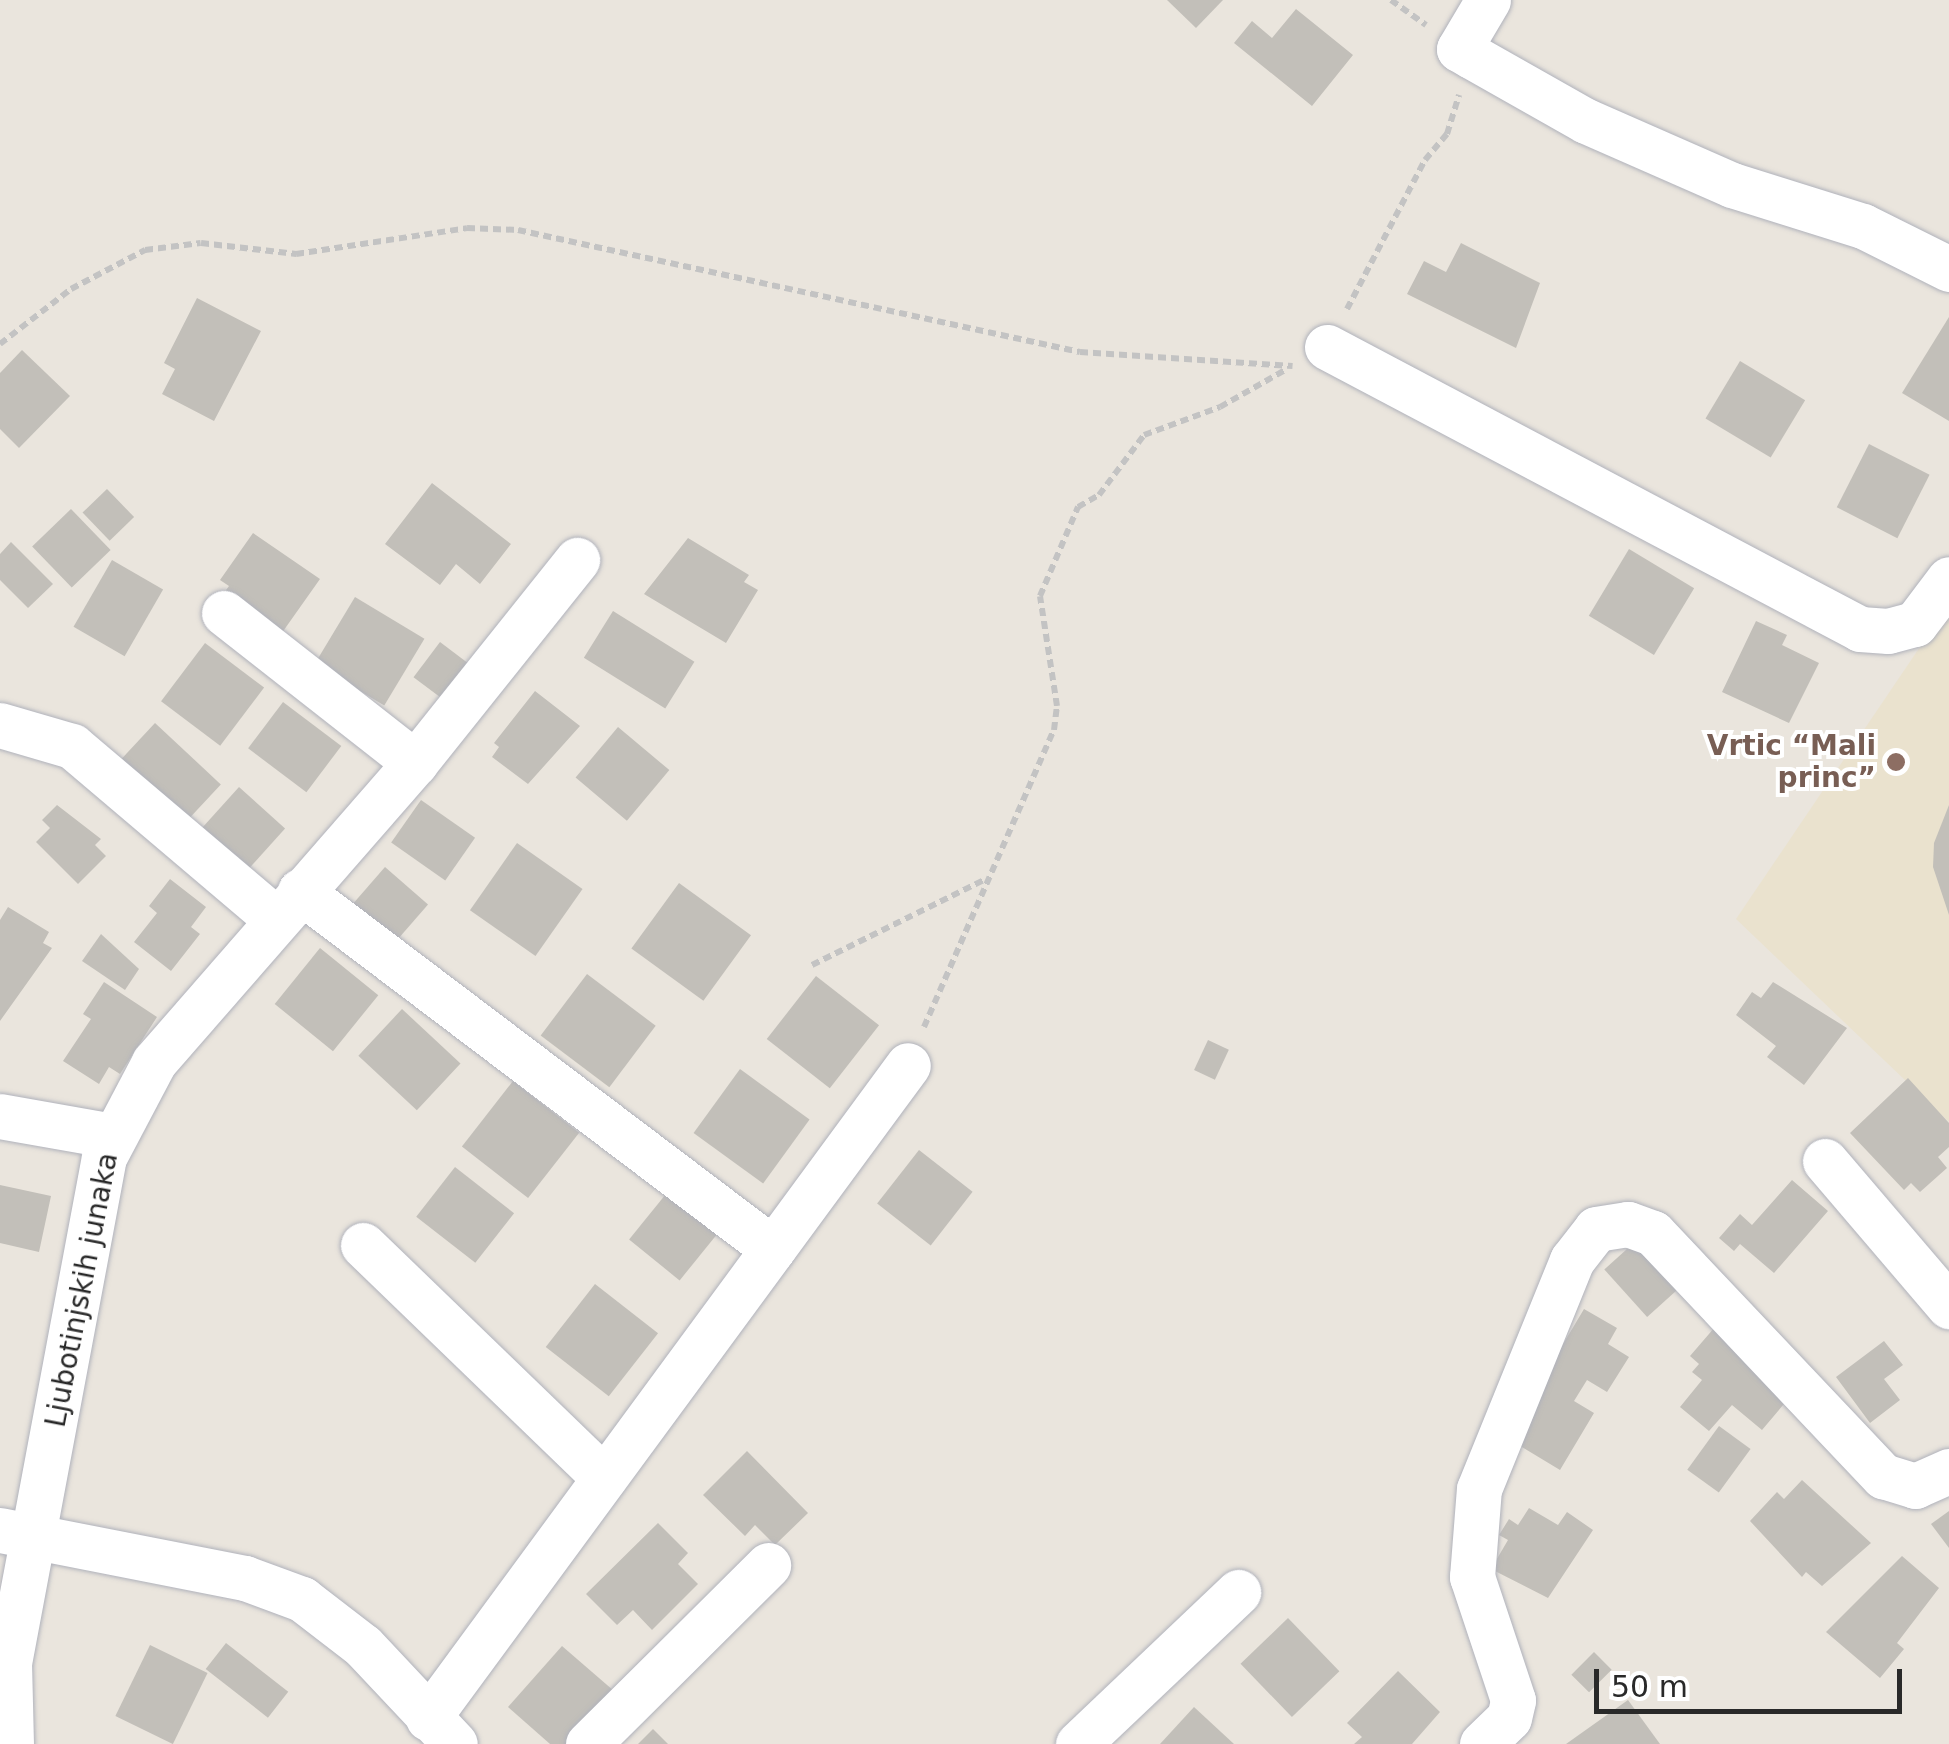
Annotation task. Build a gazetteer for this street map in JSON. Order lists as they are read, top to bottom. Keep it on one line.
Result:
{"streets":{"street":["Ljubotinjskih junaka"]},"places":["Vrtic “Mali princ”"],"scale_bar":"50 m"}
